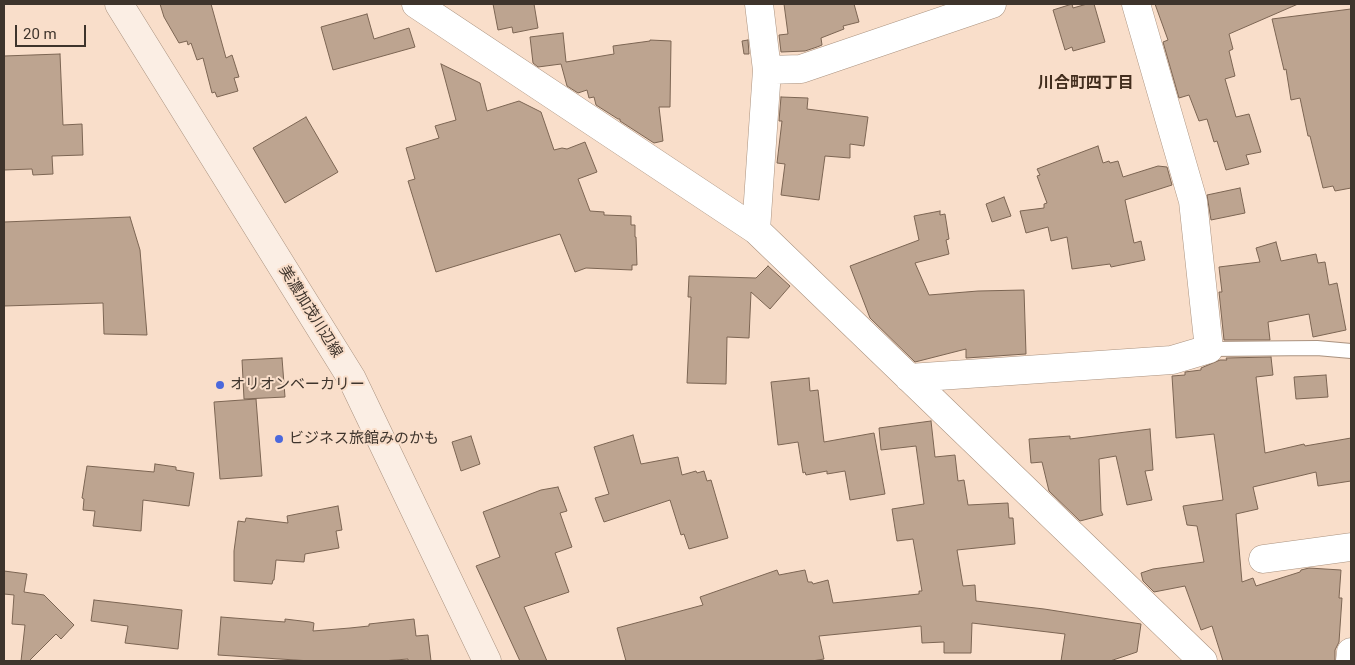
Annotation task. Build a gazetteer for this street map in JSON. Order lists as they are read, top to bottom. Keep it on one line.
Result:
{"streets":{"main road":["美濃加茂川辺線"]},"districts":["川合町四丁目"],"places":["オリオンベーカリー","ビジネス旅館みのかも"],"scale_bar":"20 m"}
